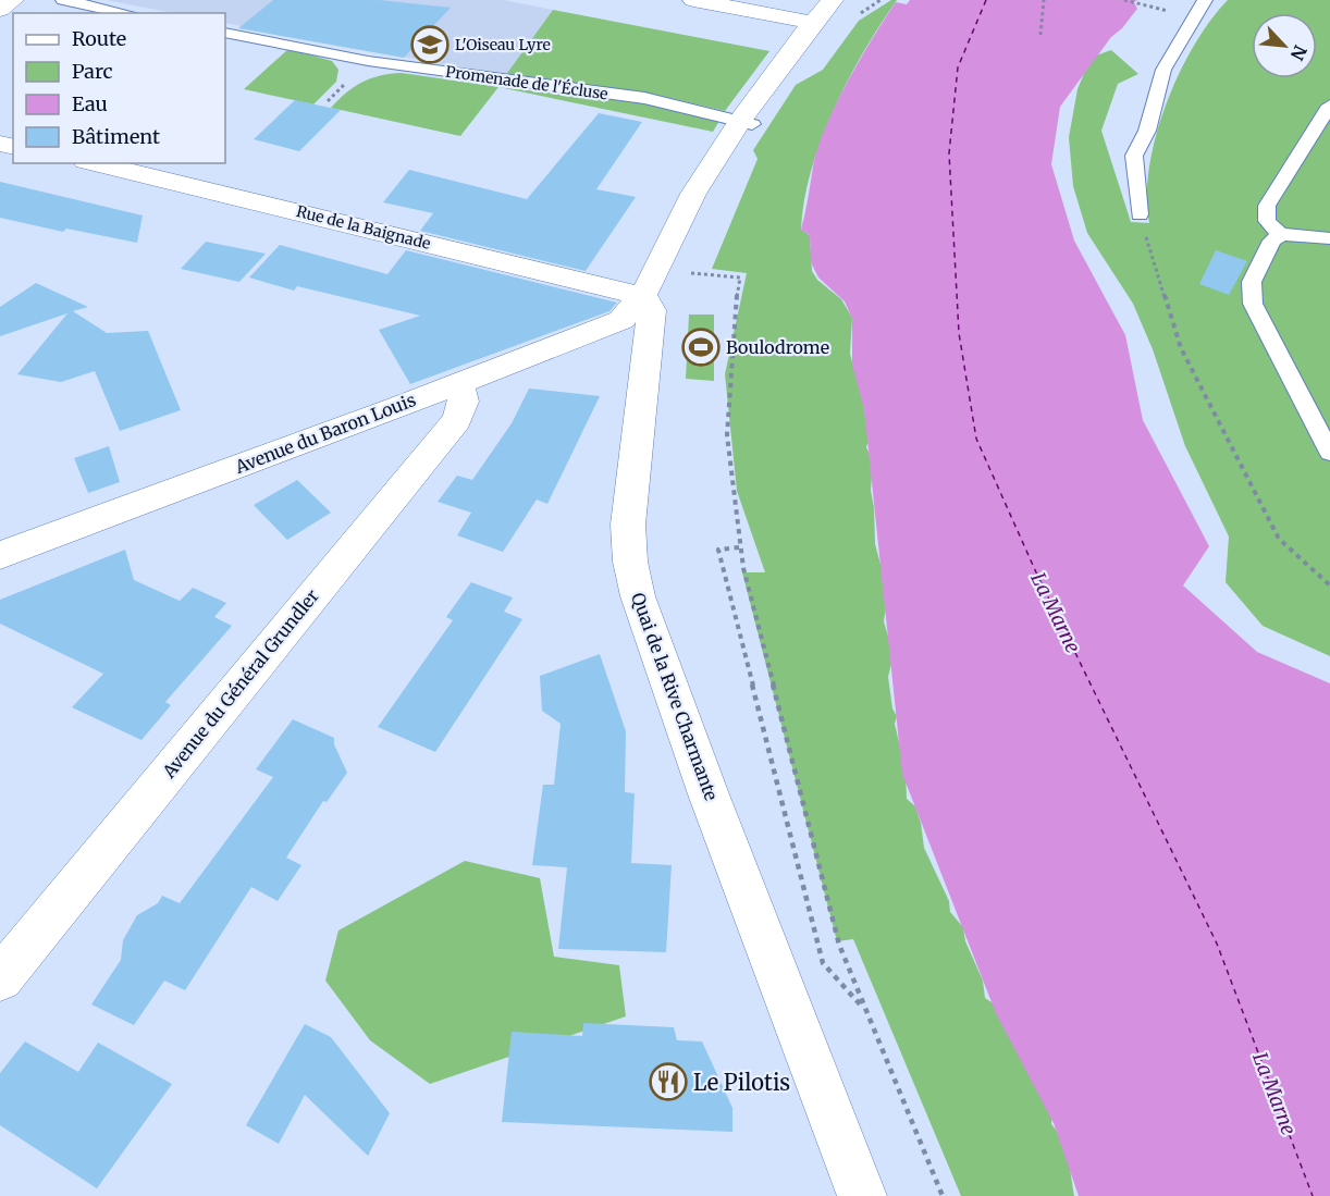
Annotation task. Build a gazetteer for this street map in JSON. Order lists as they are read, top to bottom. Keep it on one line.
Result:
{"streets":{"street":["Rue de la Baignade","Avenue du Baron Louis","Avenue du Général Grundler","Quai de la Rive Charmante"],"lane":["Promenade de l'Écluse"]},"crossings":[["Rue de la Baignade","Avenue du Baron Louis"],["Rue de la Baignade","Quai de la Rive Charmante"],["Avenue du Baron Louis","Avenue du Général Grundler"],["Avenue du Baron Louis","Quai de la Rive Charmante"]],"water":["La Marne"],"places":{"school or university":["L'Oiseau Lyre"],"sports":["Boulodrome"],"restaurant":["Le Pilotis"]},"legend":["Route","Parc","Eau","Bâtiment"],"north":"bottom right"}
